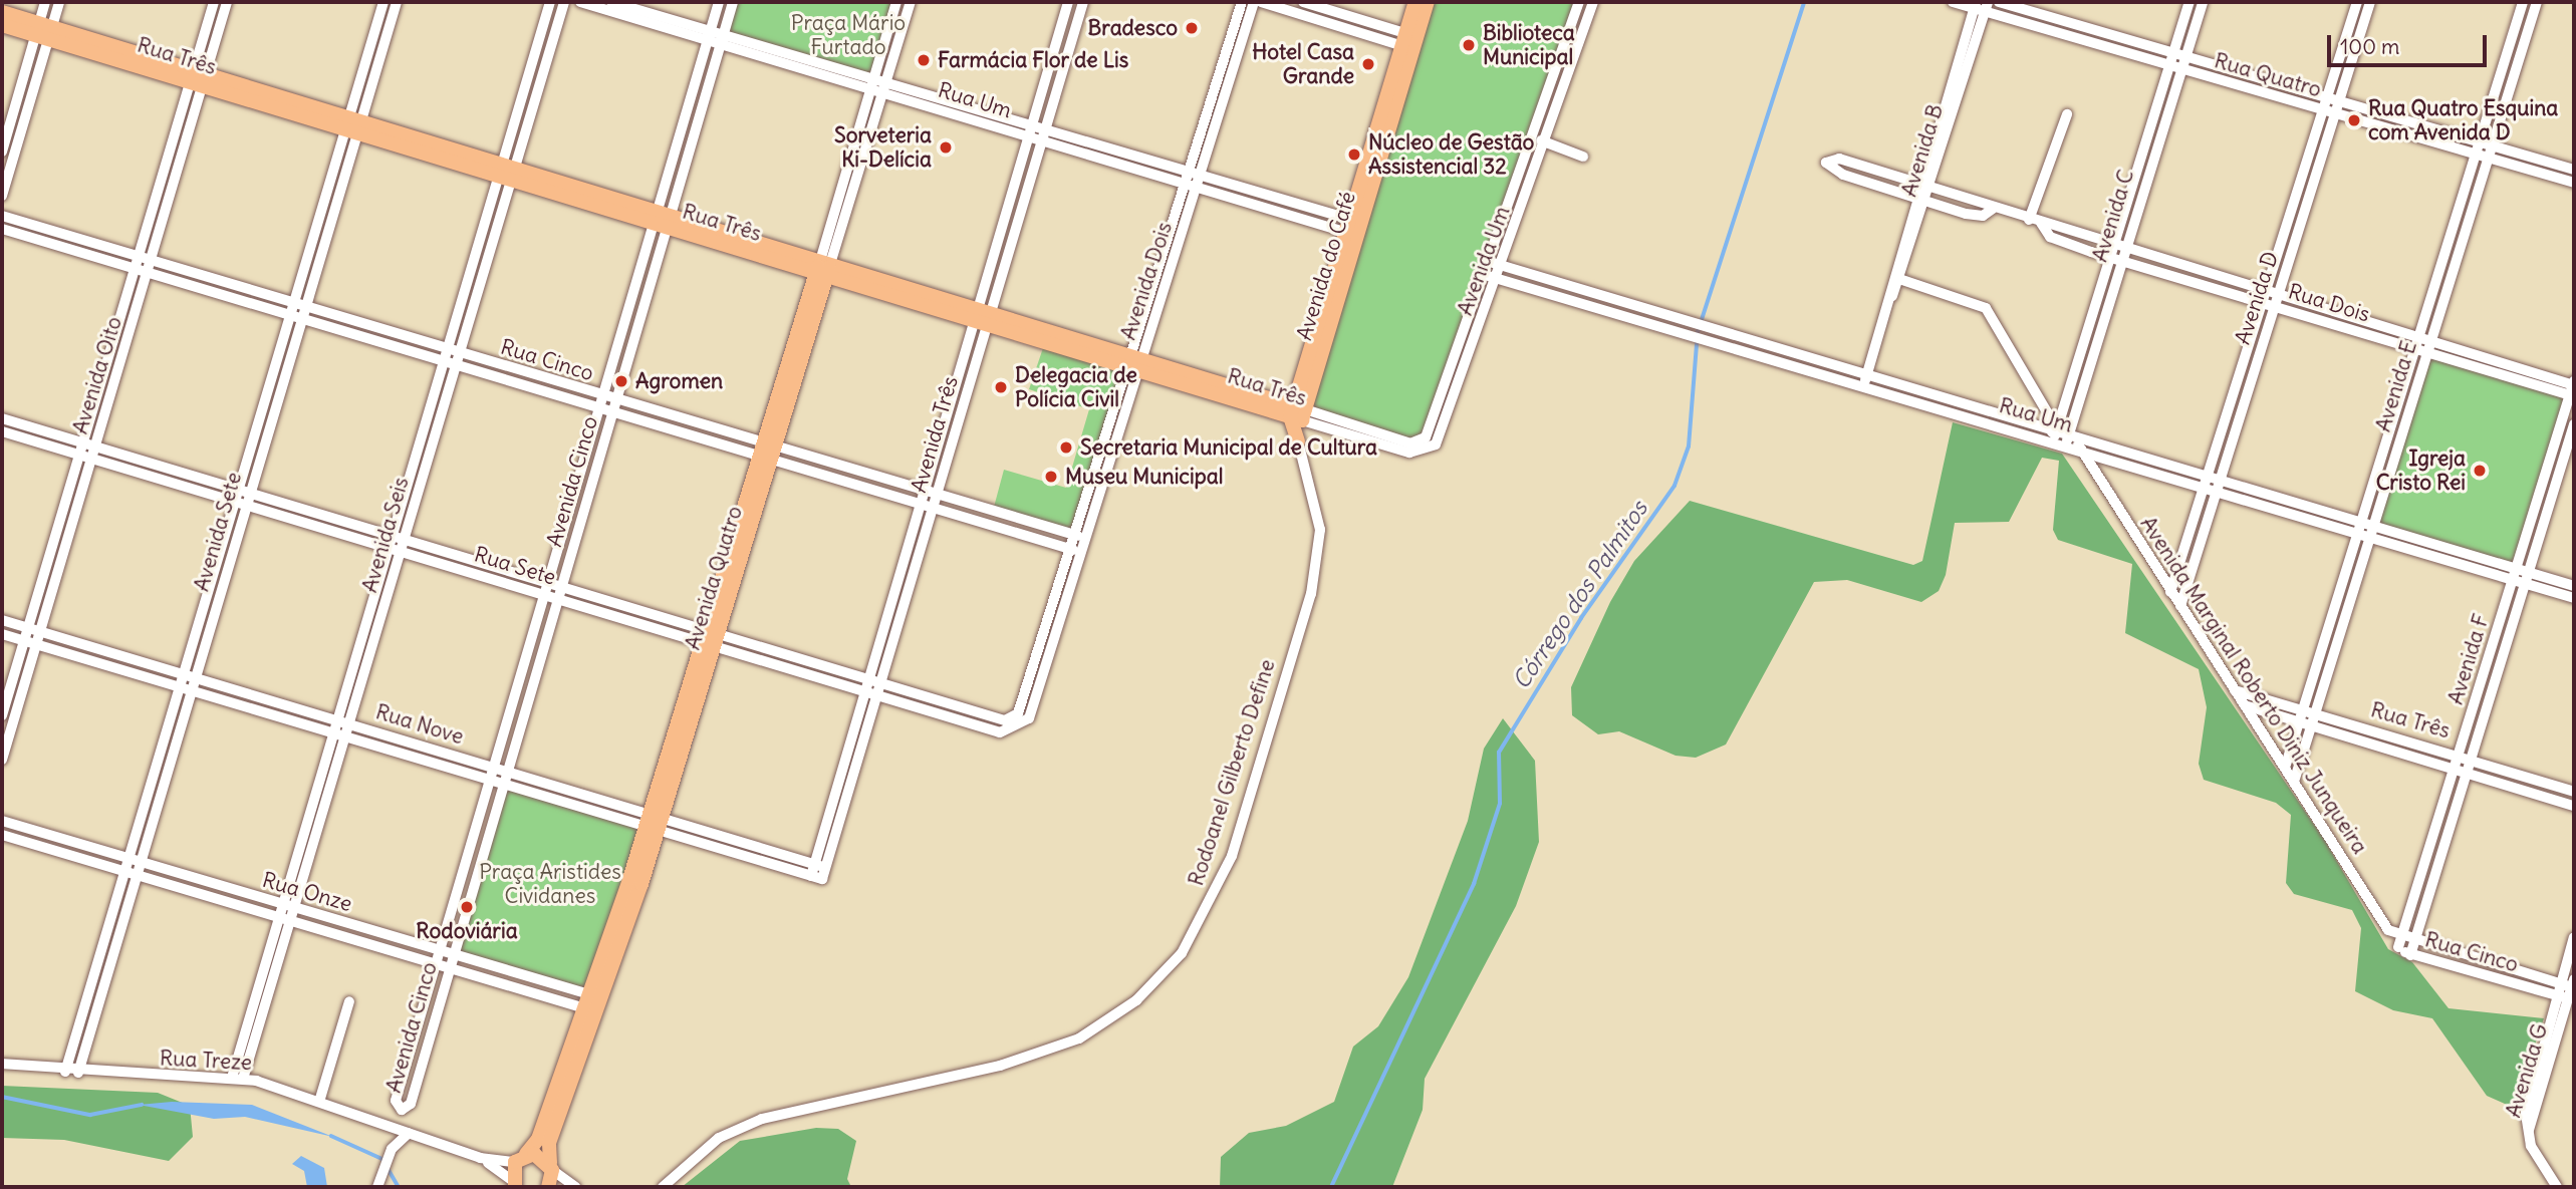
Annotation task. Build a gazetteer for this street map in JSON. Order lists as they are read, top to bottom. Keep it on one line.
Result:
{"streets":{"main road":["Rua Três","Avenida do Café","Avenida Quatro","Rodoanel Gilberto Define"],"street":["Rua Quatro","Rua Um","Avenida B","Avenida C","Avenida Um","Avenida Dois","Avenida D","Rua Dois","Rua Cinco","Avenida Oito","Avenida E","Avenida Três","Avenida Cinco","Avenida Sete","Avenida Seis","Rua Sete","Avenida F","Avenida Marginal Roberto Diniz Junqueira","Rua Nove","Rua Onze","Rua Treze","Avenida G"]},"crossings":[["Rua Três","Avenida Um"],["Rua Três","Avenida do Café"],["Rua Três","Avenida Dois"],["Rua Três","Avenida Oito"],["Rua Três","Avenida E"],["Rua Três","Avenida Três"],["Rua Três","Avenida Cinco"],["Rua Três","Avenida Sete"],["Rua Três","Avenida Seis"],["Rua Três","Avenida Quatro"],["Rua Três","Avenida F"],["Rua Três","Avenida Marginal Roberto Diniz Junqueira"],["Rua Três","Rodoanel Gilberto Define"],["Rua Quatro","Avenida B"],["Rua Quatro","Avenida C"],["Rua Quatro","Avenida D"],["Rua Quatro","Avenida E"],["Rua Um","Avenida B"],["Rua Um","Avenida C"],["Rua Um","Avenida Um"],["Rua Um","Avenida do Café"],["Rua Um","Avenida Dois"],["Rua Um","Avenida D"],["Rua Um","Avenida E"],["Rua Um","Avenida Três"],["Rua Um","Avenida Cinco"],["Rua Um","Avenida Quatro"],["Rua Um","Avenida F"],["Rua Um","Avenida Marginal Roberto Diniz Junqueira"],["Avenida B","Rua Dois"],["Avenida C","Rua Dois"],["Avenida C","Avenida Marginal Roberto Diniz Junqueira"],["Avenida do Café","Rodoanel Gilberto Define"],["Avenida Dois","Rua Cinco"],["Avenida Dois","Rua Sete"],["Avenida D","Rua Dois"],["Avenida D","Avenida Marginal Roberto Diniz Junqueira"],["Rua Dois","Avenida E"],["Rua Dois","Avenida F"],["Rua Cinco","Avenida Oito"],["Rua Cinco","Avenida Três"],["Rua Cinco","Avenida Cinco"],["Rua Cinco","Avenida Sete"],["Rua Cinco","Avenida Seis"],["Rua Cinco","Avenida Quatro"],["Rua Cinco","Avenida F"],["Rua Cinco","Avenida Marginal Roberto Diniz Junqueira"],["Rua Cinco","Avenida G"],["Avenida Oito","Rua Sete"],["Avenida Oito","Rua Nove"],["Avenida E","Avenida Marginal Roberto Diniz Junqueira"],["Avenida Três","Rua Sete"],["Avenida Três","Rua Nove"],["Avenida Cinco","Rua Sete"],["Avenida Cinco","Rua Nove"],["Avenida Cinco","Rua Onze"],["Avenida Sete","Rua Sete"],["Avenida Sete","Rua Nove"],["Avenida Sete","Rua Onze"],["Avenida Sete","Rua Treze"],["Avenida Seis","Rua Sete"],["Avenida Seis","Rua Nove"],["Avenida Seis","Rua Onze"],["Avenida Seis","Rua Treze"],["Rua Sete","Avenida Quatro"],["Avenida Quatro","Rua Nove"],["Avenida Quatro","Rua Onze"],["Avenida Quatro","Rua Treze"]],"water":["Córrego dos Palmitos"],"parks":["Praça Mário Furtado","Praça Aristides Cividanes"],"places":["Bradesco","Biblioteca Municipal","Farmácia Flor de Lis","Hotel Casa Grande","Rua Quatro Esquina com Avenida D","Sorveteria Ki-Delícia","Núcleo de Gestão Assistencial 32","Agromen","Delegacia de Polícia Civil","Secretaria Municipal de Cultura","Igreja Cristo Rei","Museu Municipal","Rodoviária"],"scale_bar":"100 m"}
